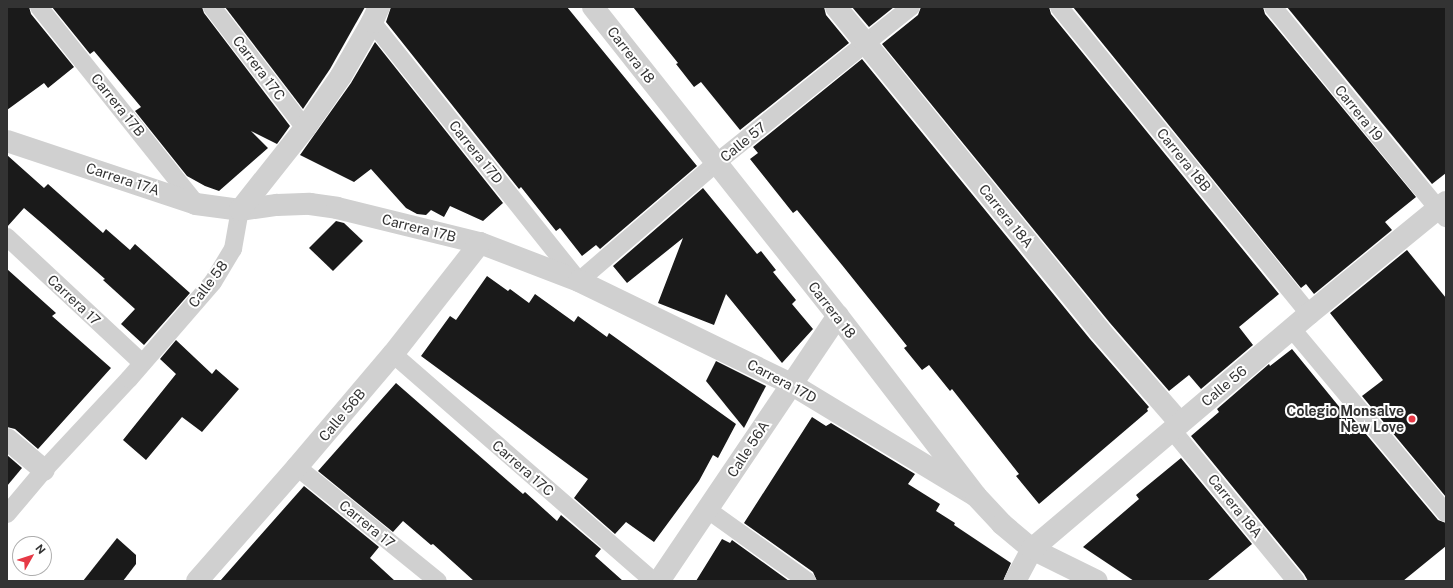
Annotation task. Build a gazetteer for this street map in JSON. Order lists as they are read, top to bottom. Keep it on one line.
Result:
{"streets":{"street":["Carrera 18","Carrera 17B","Carrera 17D","Carrera 17A","Carrera 18A","Calle 58","Calle 56","Calle 56B","Calle 56A"],"lane":["Carrera 17C","Carrera 19","Calle 57","Carrera 18B","Carrera 17"]},"crossings":[["Carrera 18","Calle 57"],["Carrera 18","Carrera 17D"],["Carrera 18","Calle 56"],["Carrera 18","Calle 56A"],["Carrera 17C","Calle 58"],["Carrera 17C","Calle 56B"],["Carrera 17B","Carrera 17D"],["Carrera 17B","Carrera 17A"],["Carrera 17B","Calle 58"],["Carrera 17B","Calle 56B"],["Carrera 19","Calle 56"],["Calle 57","Carrera 17D"],["Calle 57","Carrera 18A"],["Carrera 17D","Calle 58"],["Carrera 17D","Calle 56B"],["Carrera 17D","Calle 56A"],["Carrera 18B","Calle 56"],["Carrera 17A","Calle 58"],["Carrera 18A","Calle 56"],["Calle 58","Carrera 17"],["Carrera 17","Calle 56B"]],"places":["Colegio Monsalve New Love"],"north":"top right"}
